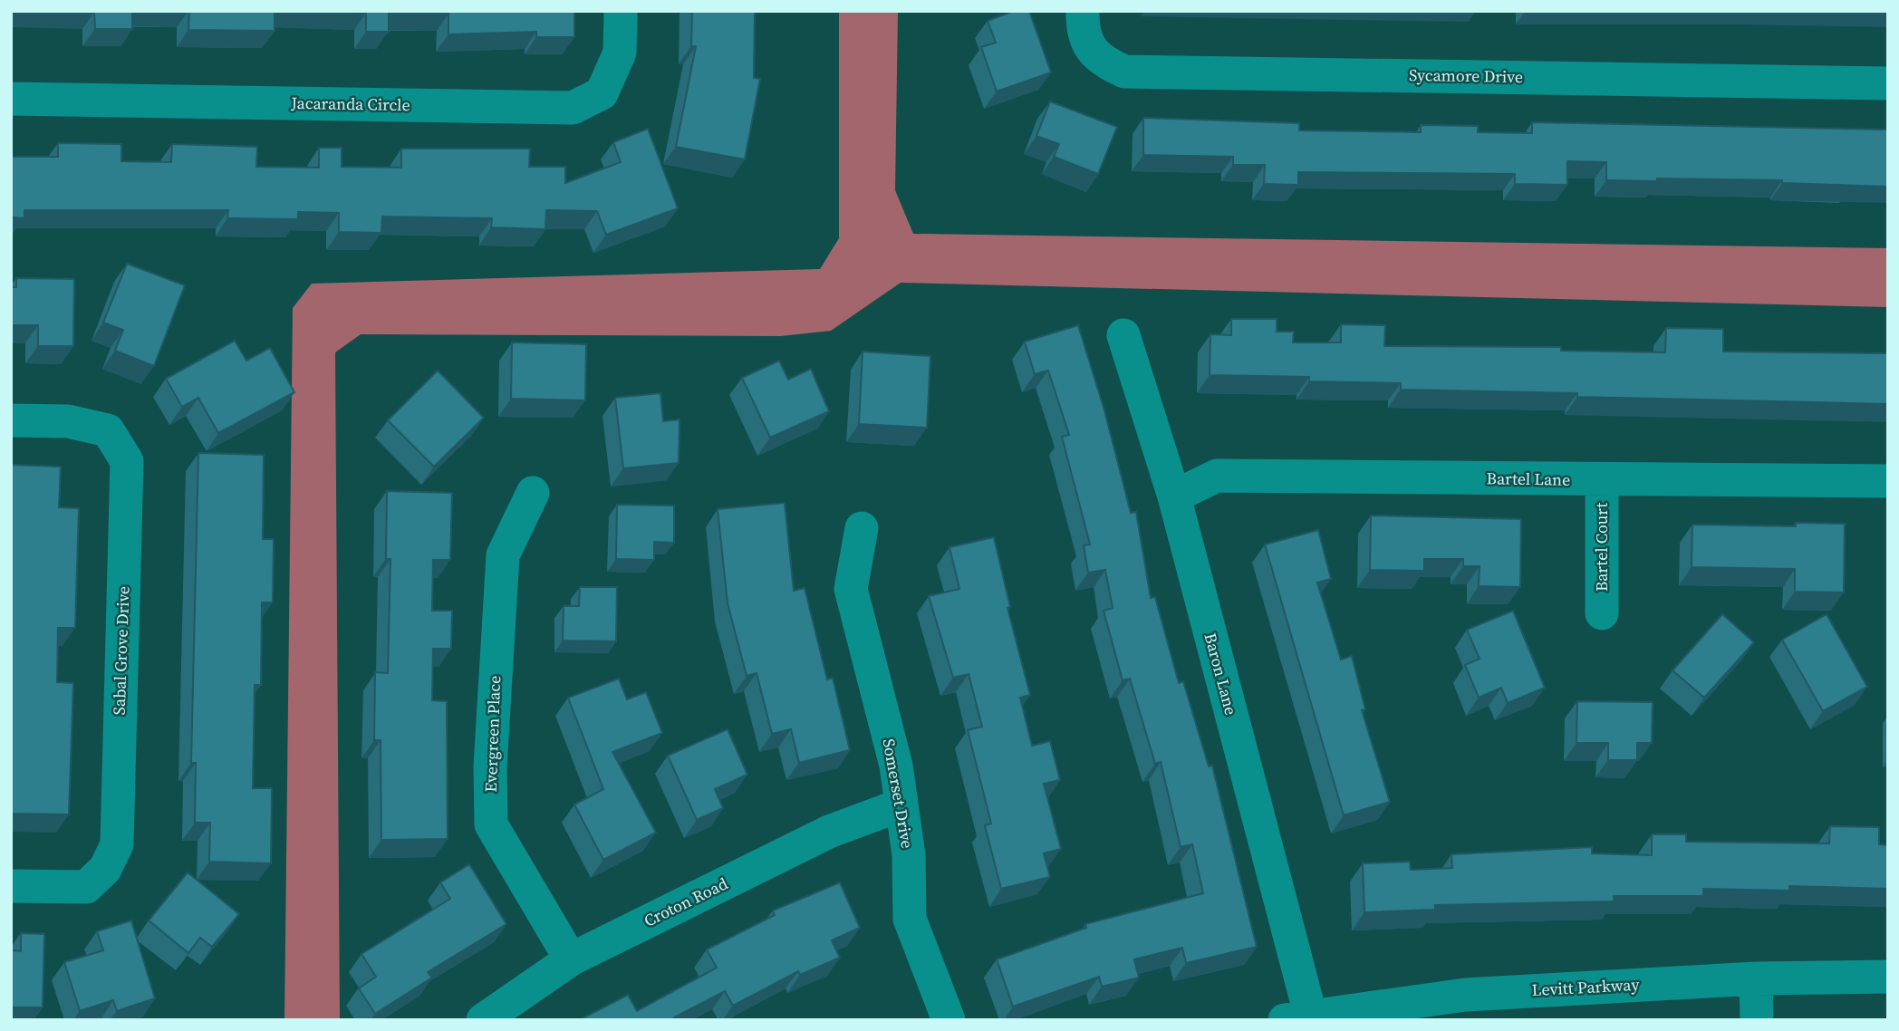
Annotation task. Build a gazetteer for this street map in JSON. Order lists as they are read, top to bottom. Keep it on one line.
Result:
{"streets":{"street":["Sycamore Drive","Jacaranda Circle","Bartel Lane","Bartel Court","Sabal Grove Drive","Baron Lane","Evergreen Place","Somerset Drive","Croton Road","Levitt Parkway"]},"crossings":[["Bartel Lane","Bartel Court"],["Bartel Lane","Baron Lane"],["Baron Lane","Levitt Parkway"],["Evergreen Place","Croton Road"],["Somerset Drive","Croton Road"]]}
